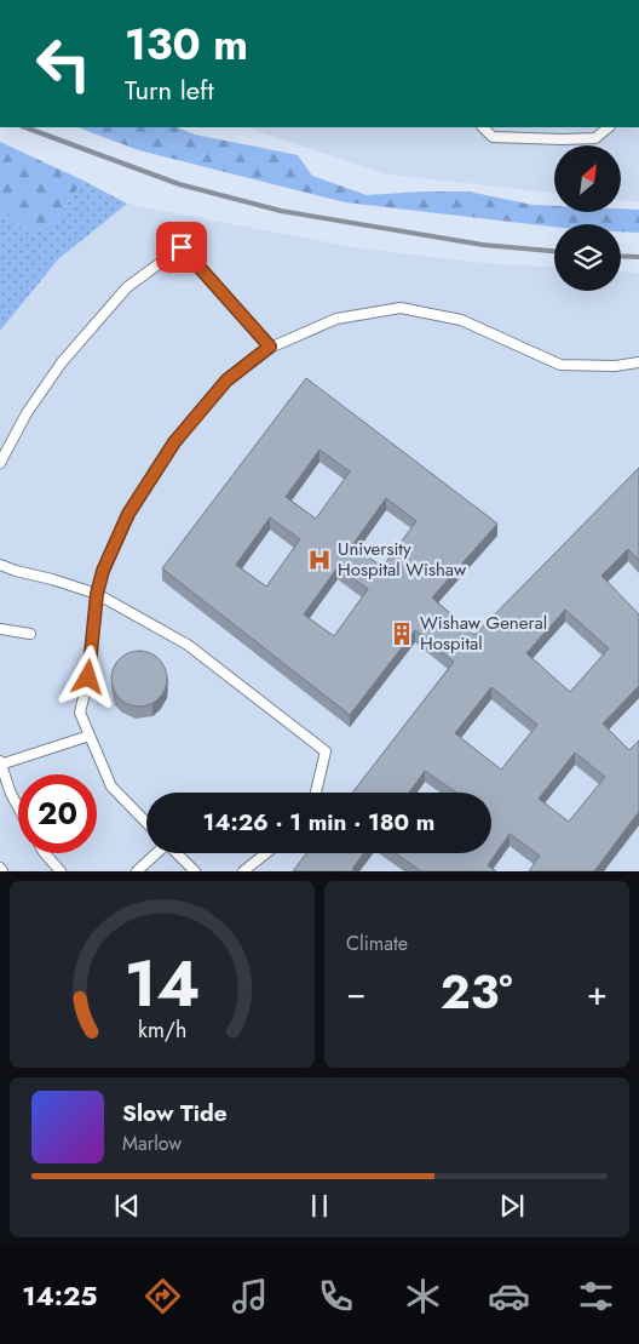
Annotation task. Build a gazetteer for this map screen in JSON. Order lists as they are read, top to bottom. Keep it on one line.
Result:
{"places":{"hospital":["University Hospital Wishaw"],"building":["Wishaw General Hospital"]},"north":"top right","page":{"turn":["130 m","Turn left"],"limit":"20","trip":"14:26 · 1 min · 180 m","tile":"Climate","heat":["−","23°","+"],"song":["Slow Tide","Marlow"],"tabs":"14:25","gauge":["14","km/h"]}}
